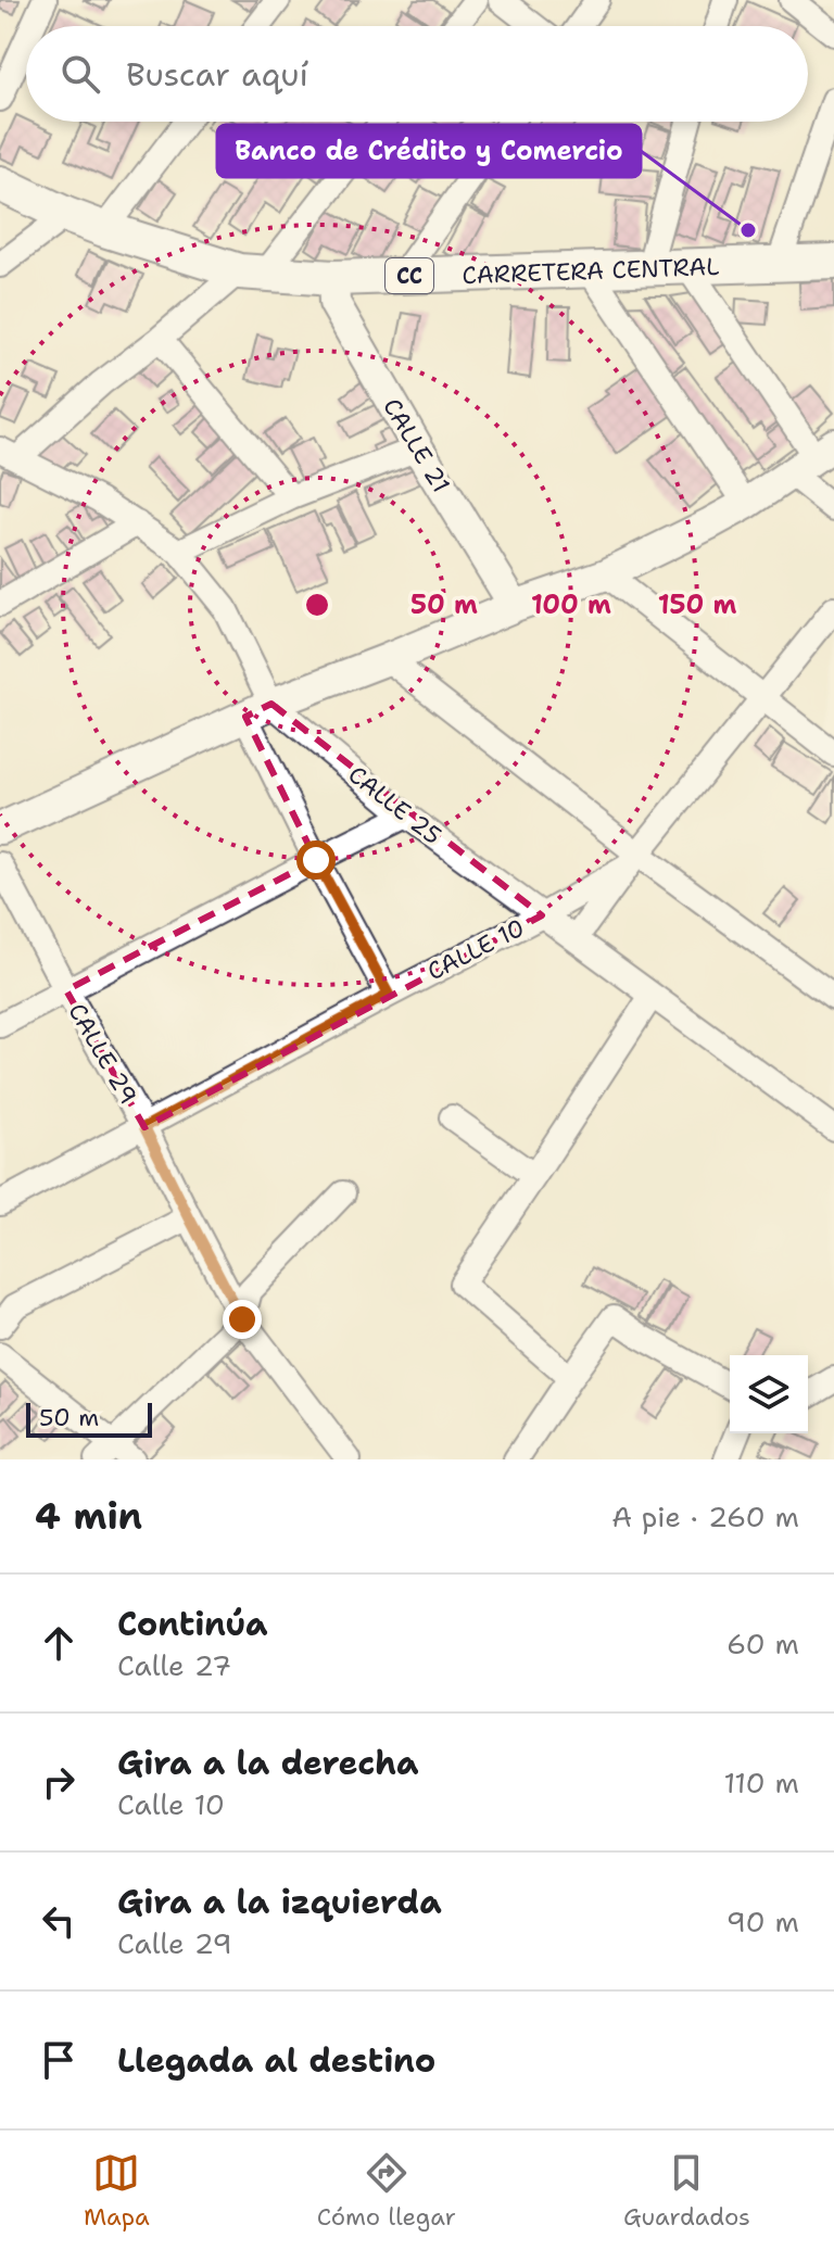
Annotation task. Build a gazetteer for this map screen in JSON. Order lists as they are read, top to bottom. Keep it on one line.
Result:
{"streets":{"highway":["CARRETERA CENTRAL","CC"],"main road":["CALLE 21"],"street":["CALLE 25","CALLE 10","CALLE 29"]},"crossings":[["CARRETERA CENTRAL","CALLE 21"],["CALLE 25","CALLE 10"],["CALLE 10","CALLE 29"]],"places":["Banco de Crédito y Comercio"],"scale_bar":"50 m","page":{"search":"Buscar aquí","scale":"50 m","heading":["4 min","A pie · 260 m"],"list":[["Continúa","Calle 27","60 m"],["Gira a la derecha","Calle 10","110 m"],["Gira a la izquierda","Calle 29","90 m"],"Llegada al destino"],"nav":["Mapa","Cómo llegar","Guardados"]},"rings":["50 m","100 m","150 m"]}
